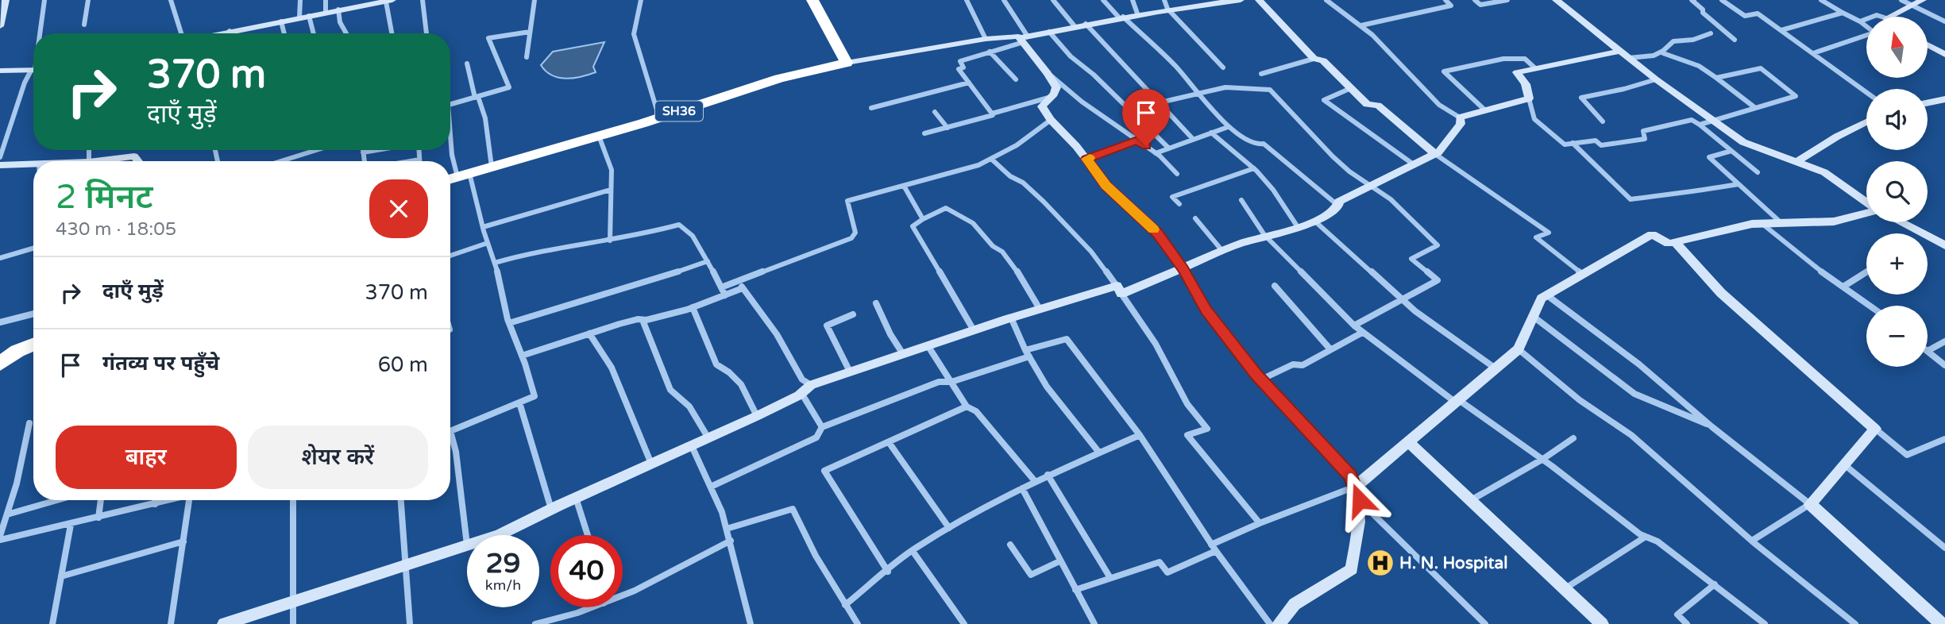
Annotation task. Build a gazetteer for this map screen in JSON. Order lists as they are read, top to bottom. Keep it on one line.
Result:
{"streets":{"highway":["SH36"]},"places":{"hospital":["H. N. Hospital"]},"north":"top","page":{"map_buttons":["+","−"],"turn":["370 m","दाएँ मुड़ें"],"heading":["2 मिनट","430 m · 18:05"],"list":[{"name":"दाएँ मुड़ें","value":"370 m"},{"name":"गंतव्य पर पहुँचे","value":"60 m"}],"buttons":["बाहर","शेयर करें"],"speed":"29 km/h","limit":"40"}}
